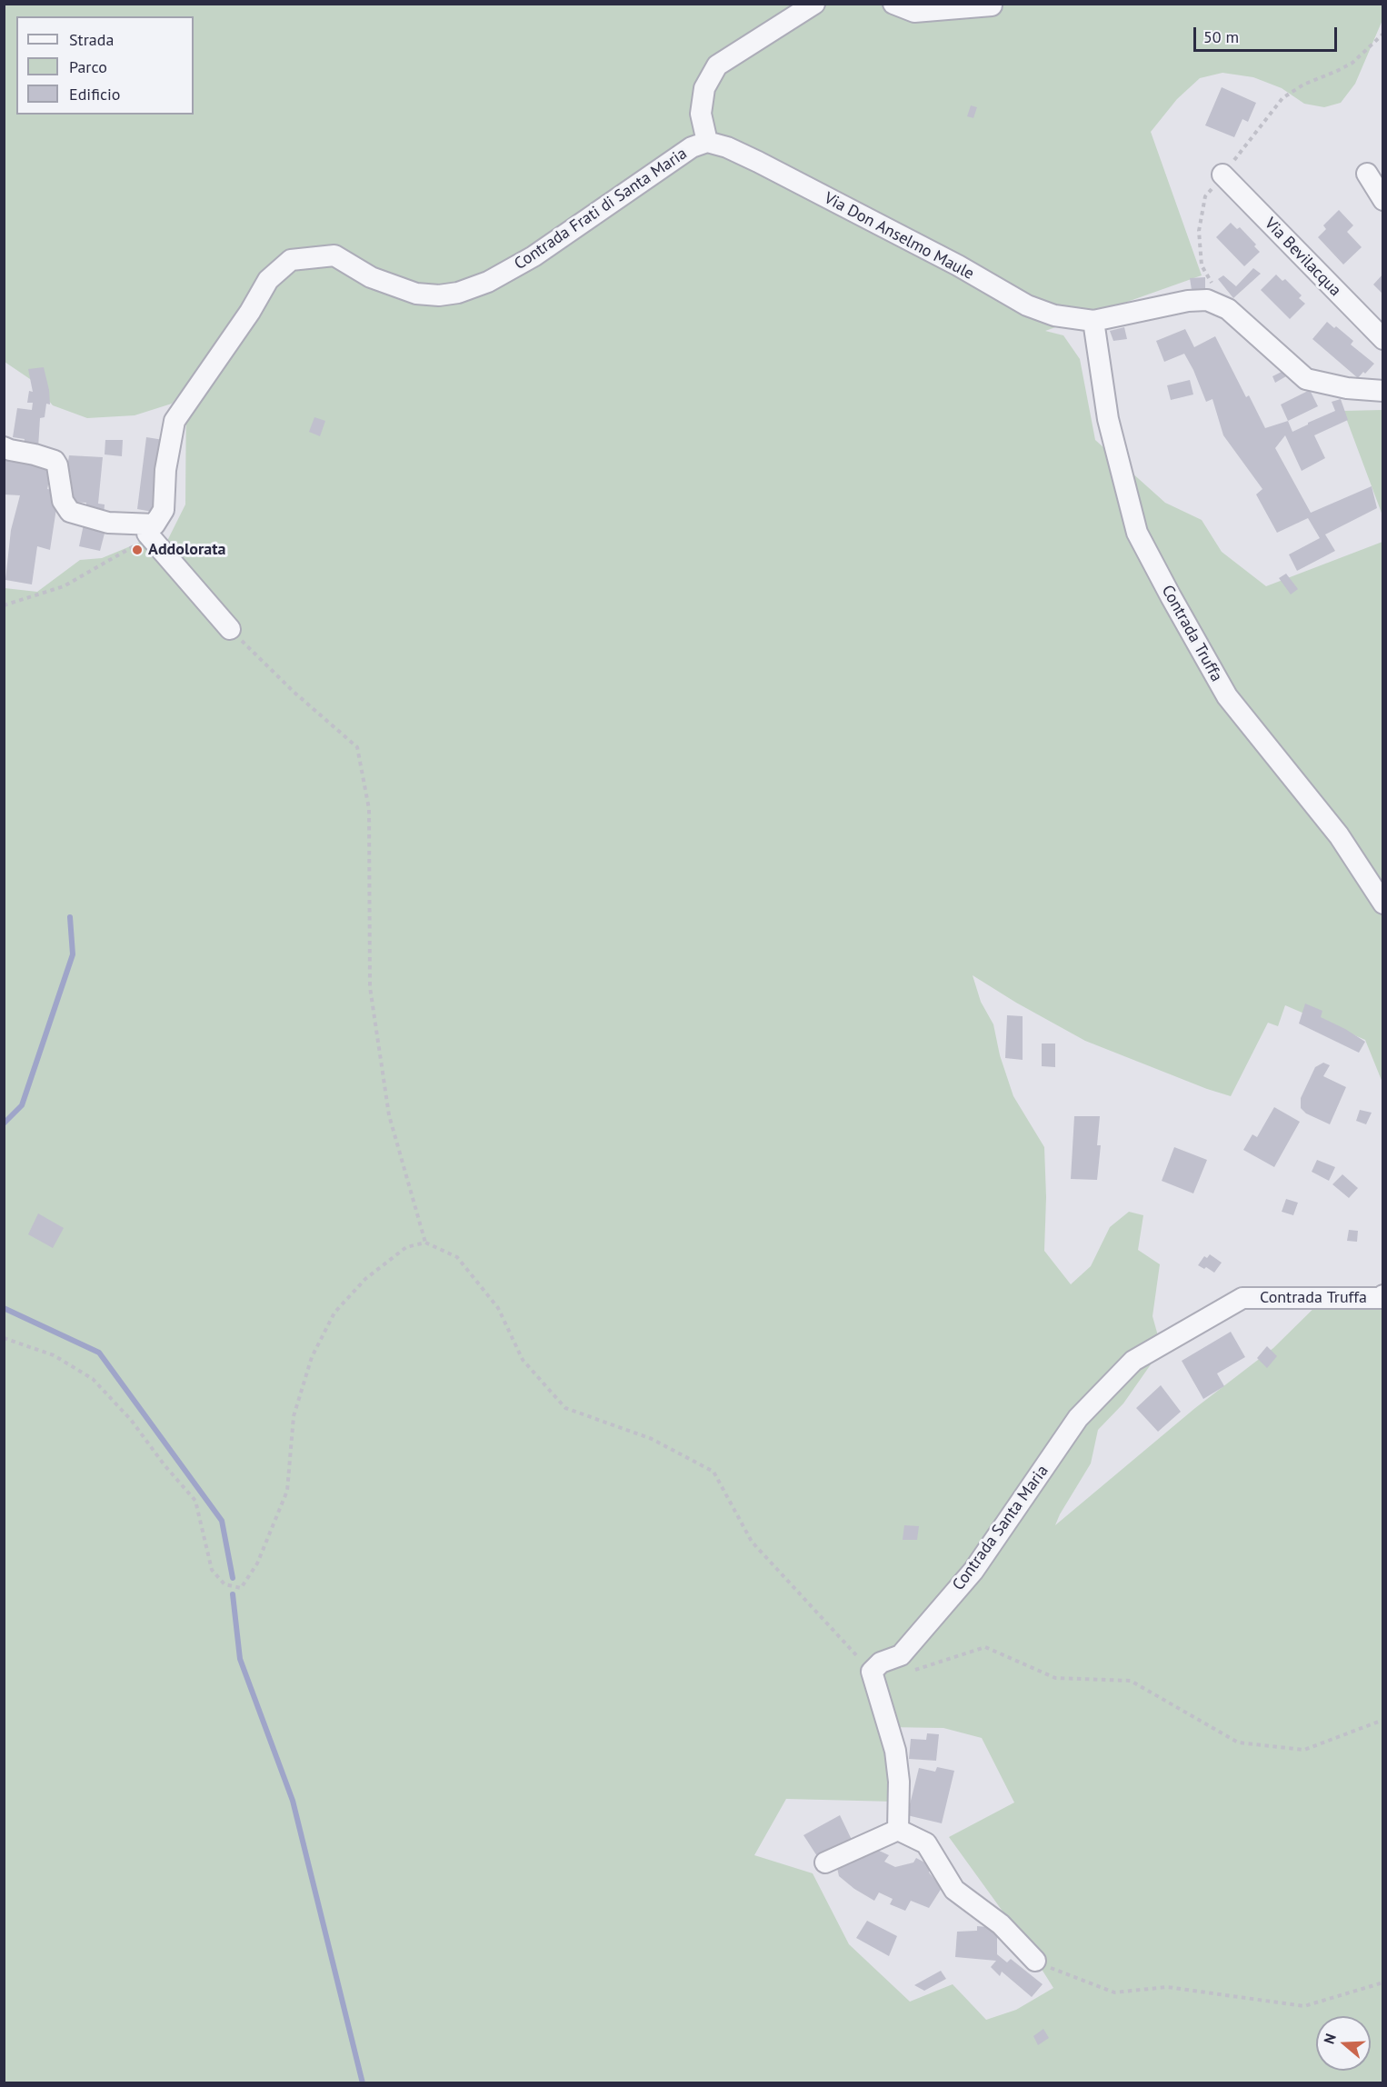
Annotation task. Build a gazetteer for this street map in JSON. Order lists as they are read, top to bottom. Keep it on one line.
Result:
{"streets":{"street":["Contrada Frati di Santa Maria","Via Don Anselmo Maule","Via Bevilacqua","Contrada Truffa","Contrada Santa Maria"]},"crossings":[["Contrada Frati di Santa Maria","Via Don Anselmo Maule"],["Via Don Anselmo Maule","Contrada Truffa"],["Contrada Truffa","Contrada Santa Maria"]],"places":["Addolorata"],"legend":["Strada","Parco","Edificio"],"scale_bar":"50 m","north":"left"}
